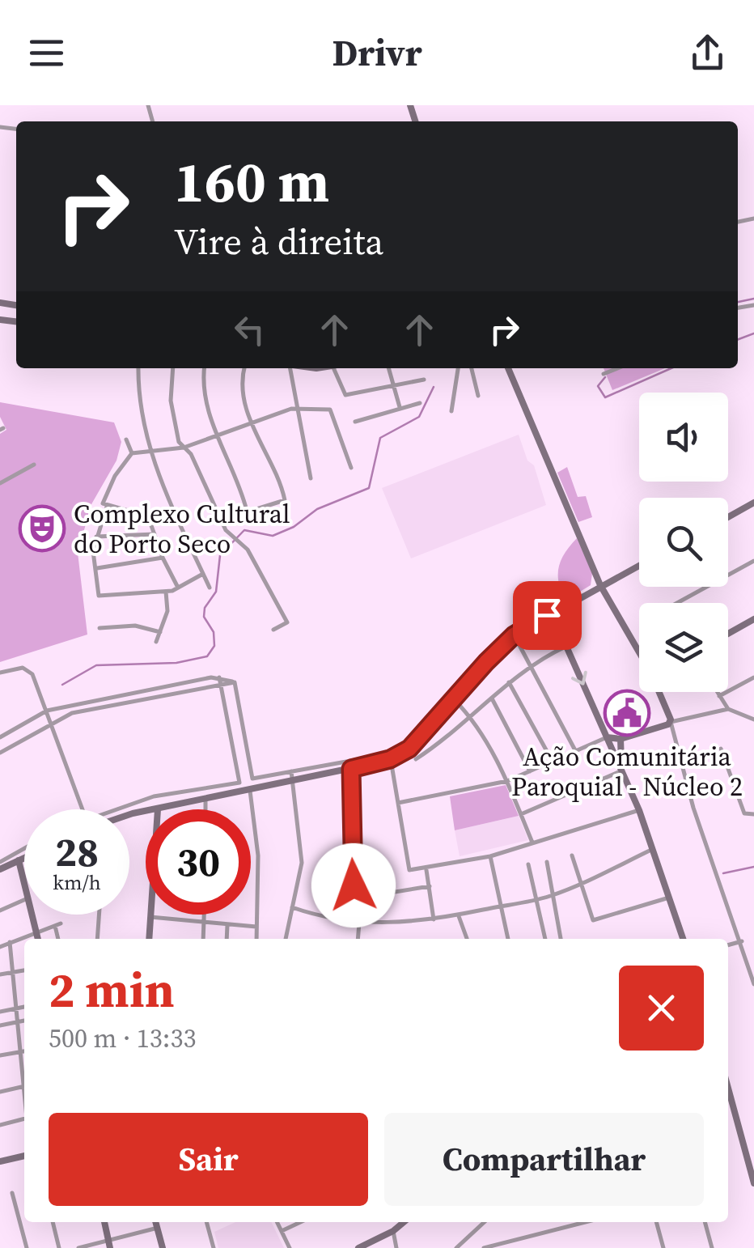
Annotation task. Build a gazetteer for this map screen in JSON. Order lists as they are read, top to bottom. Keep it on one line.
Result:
{"places":{"theatre":["Complexo Cultural do Porto Seco"],"public building":["Ação Comunitária Paroquial - Núcleo 2"]},"page":{"header":"Drivr","turn":["160 m","Vire à direita"],"speed":"28 km/h","limit":"30","heading":["2 min","500 m · 13:33"],"buttons":["Sair","Compartilhar"]}}
